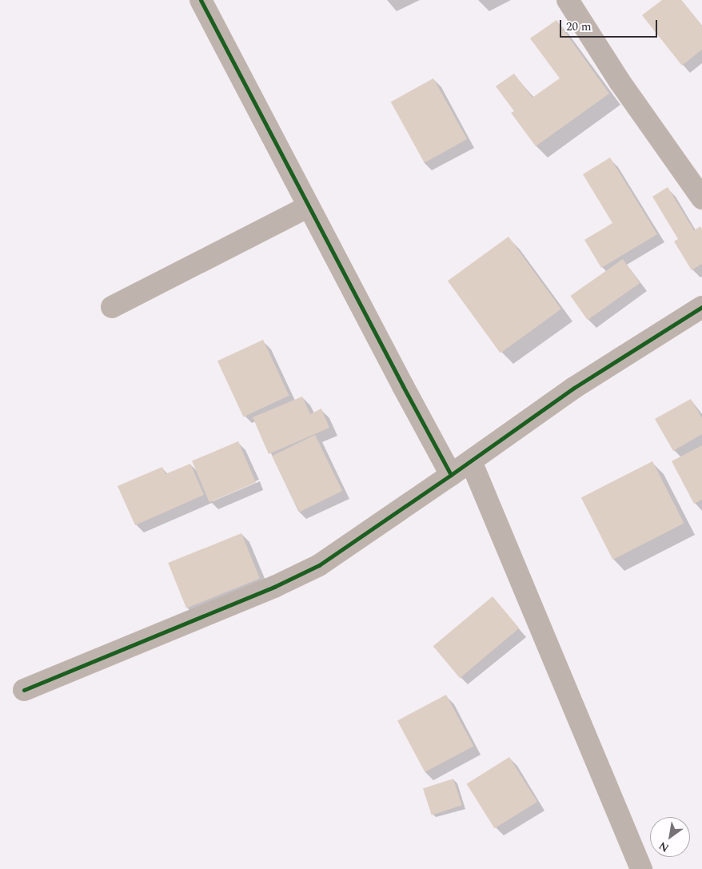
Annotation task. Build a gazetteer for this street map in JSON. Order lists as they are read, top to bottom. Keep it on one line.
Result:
{"scale_bar":"20 m","north":"bottom left"}
